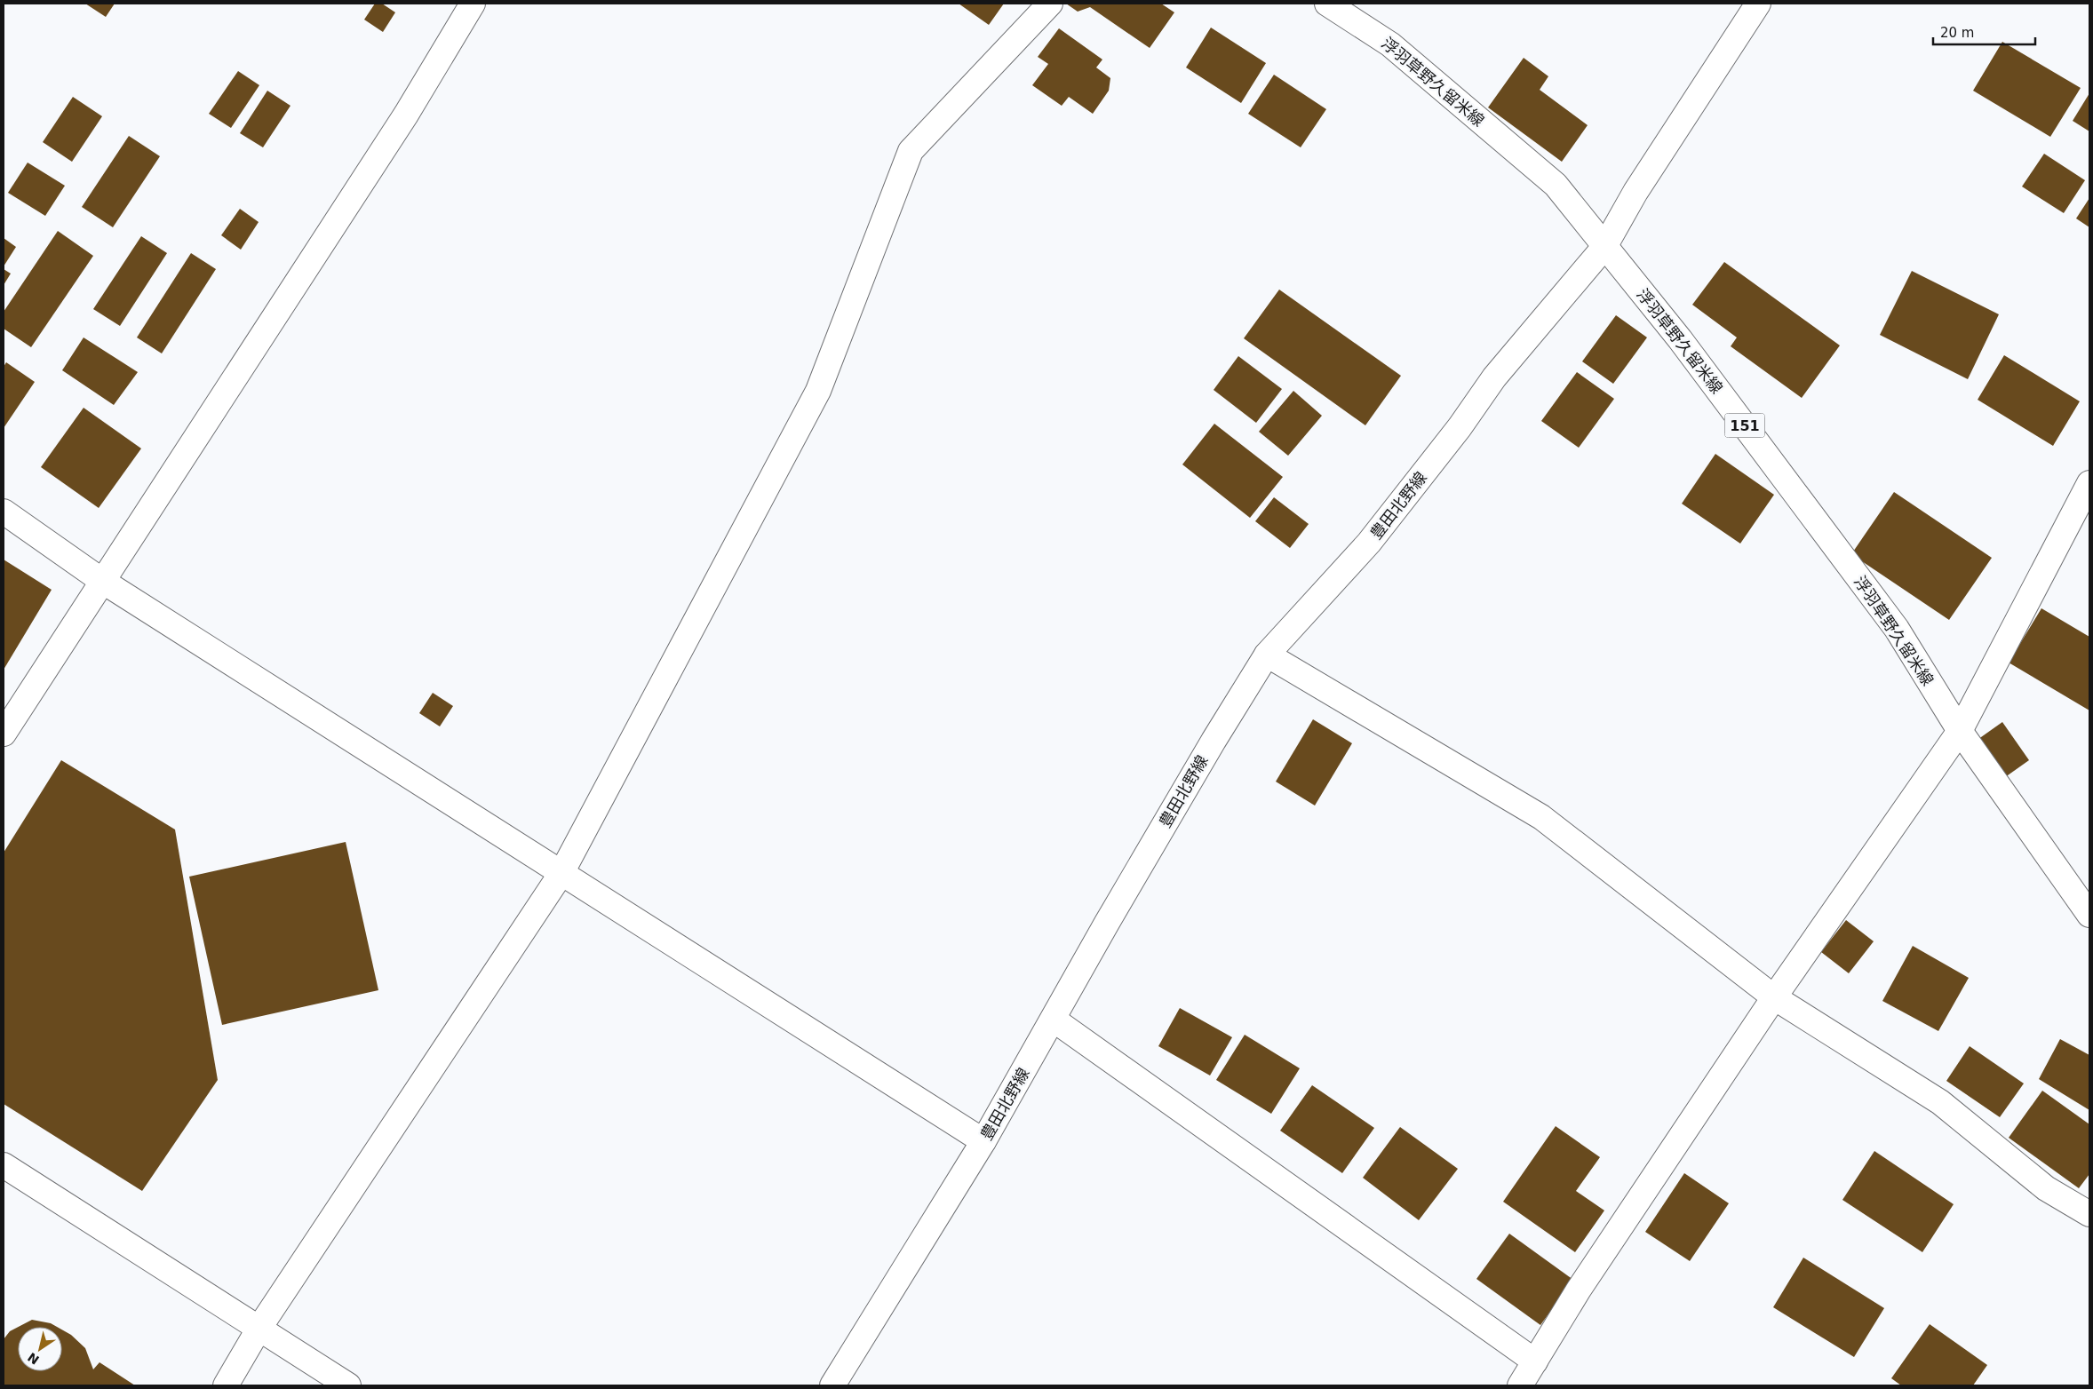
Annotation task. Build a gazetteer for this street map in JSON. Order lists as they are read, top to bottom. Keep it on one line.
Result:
{"streets":{"street":["浮羽草野久留米線","151","豊田北野線"]},"crossings":[["浮羽草野久留米線","豊田北野線"]],"scale_bar":"20 m","north":"bottom left"}
